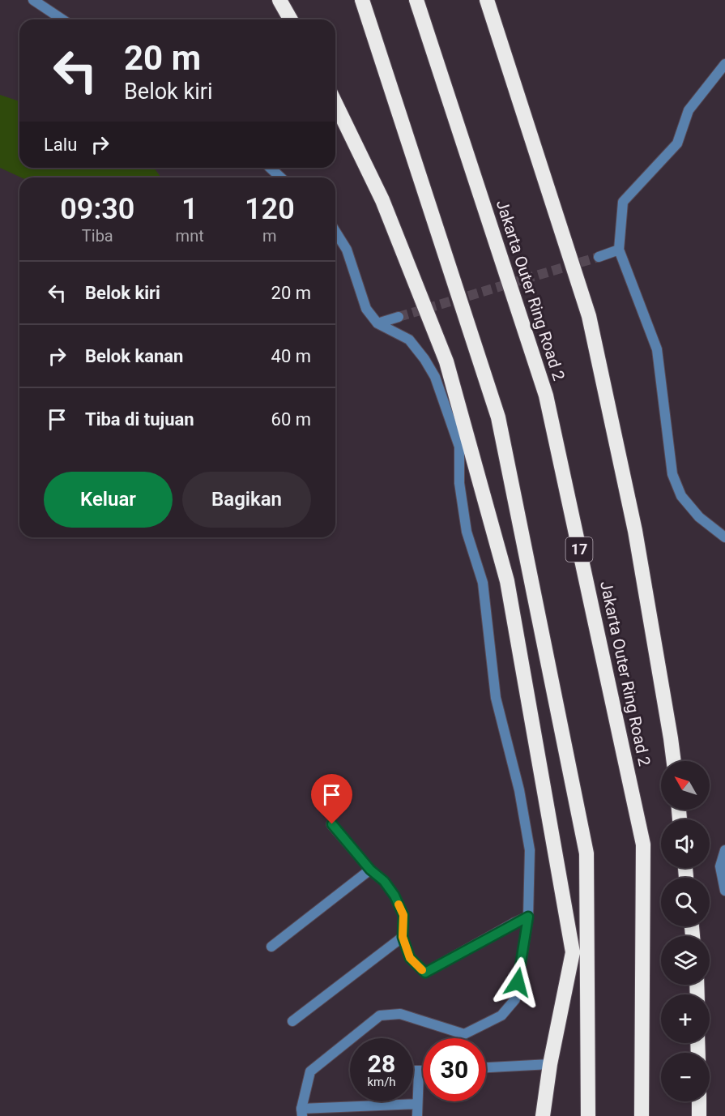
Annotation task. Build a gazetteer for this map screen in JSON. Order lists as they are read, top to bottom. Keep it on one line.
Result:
{"streets":{"highway":["Jakarta Outer Ring Road 2","17"]},"north":"top left","page":{"turn":["20 m","Belok kiri"],"then":"Lalu","eta":["09:30","Tiba","1","mnt","120","m"],"list":[{"name":"Belok kiri","value":"20 m"},{"name":"Belok kanan","value":"40 m"},{"name":"Tiba di tujuan","value":"60 m"}],"buttons":["Keluar","Bagikan"],"map_buttons":["+","−"],"speed":"28 km/h","limit":"30"}}
